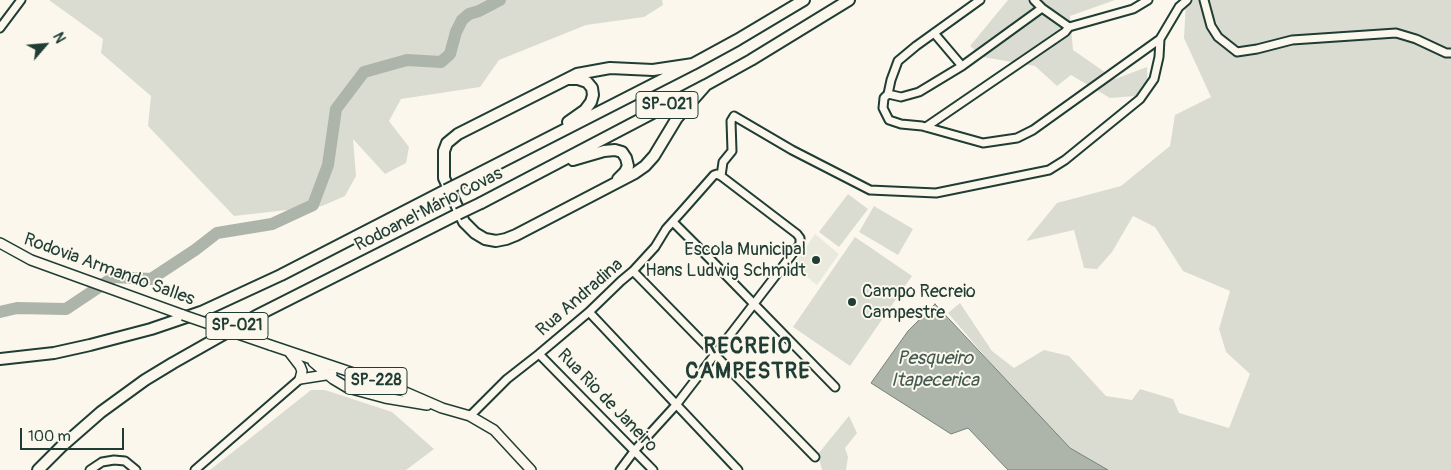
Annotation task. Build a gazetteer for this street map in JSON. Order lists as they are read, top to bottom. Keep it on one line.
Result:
{"streets":{"highway":["SP-021","Rodoanel Mário Covas"],"main road":["Rodovia Armando Salles","SP-228"],"street":["Rua Andradina","Rua Rio de Janeiro"]},"crossings":[["Rodovia Armando Salles","Rua Andradina"],["Rua Andradina","Rua Rio de Janeiro"]],"districts":["RECREIO CAMPESTRE"],"water":["Pesqueiro Itapecerica"],"places":["Escola Municipal Hans Ludwig Schmidt","Campo Recreio Campestre"],"scale_bar":"100 m","north":"top right"}
